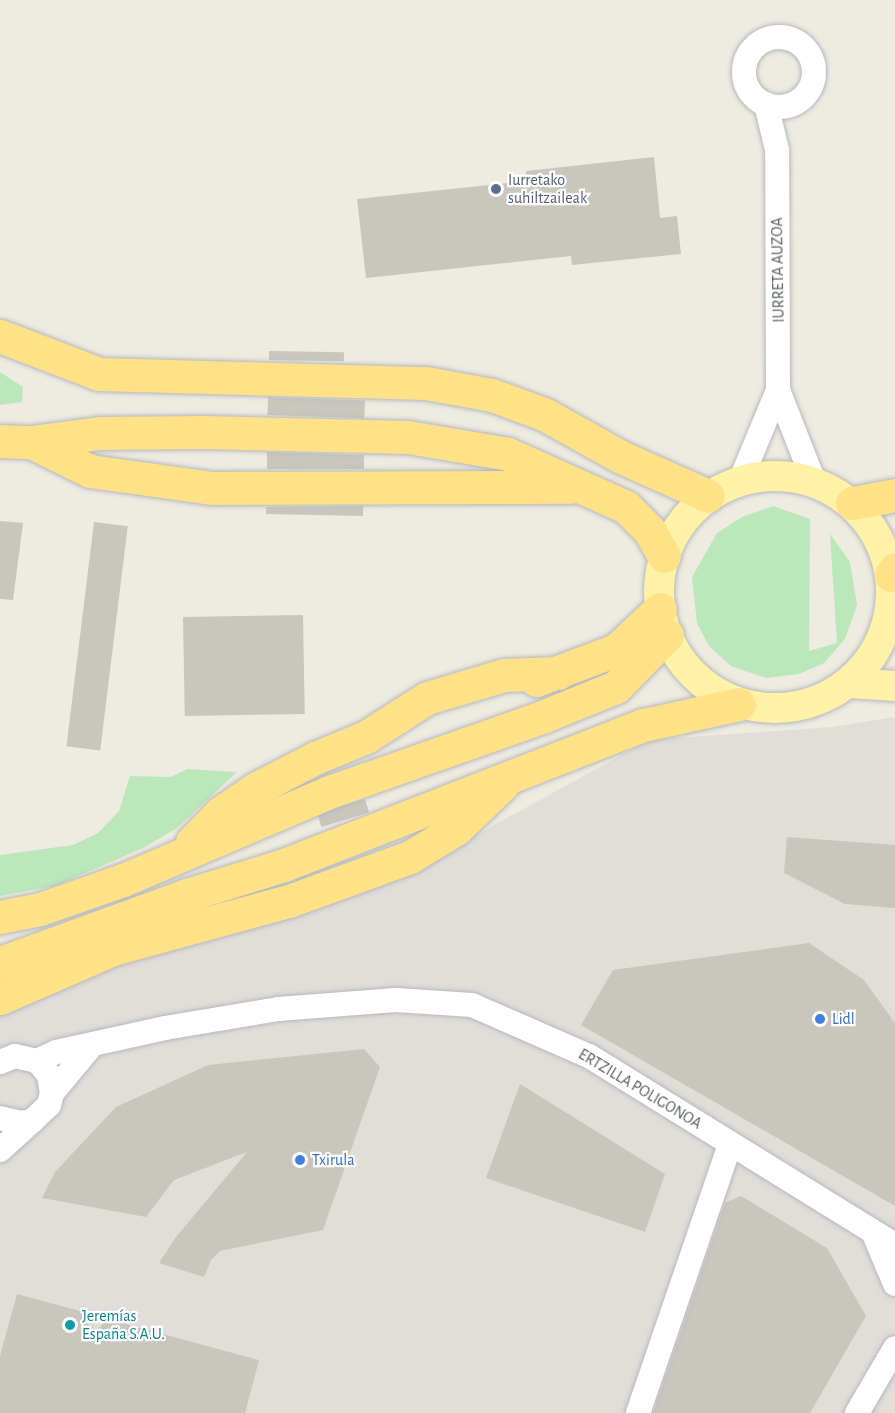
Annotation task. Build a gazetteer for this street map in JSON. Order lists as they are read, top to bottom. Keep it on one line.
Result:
{"streets":{"street":["IURRETA AUZOA","ERTZILLA POLIGONOA"]},"places":["Iurretako suhiltzaileak","Lidl","Txirula","Jeremías España S.A.U."]}
